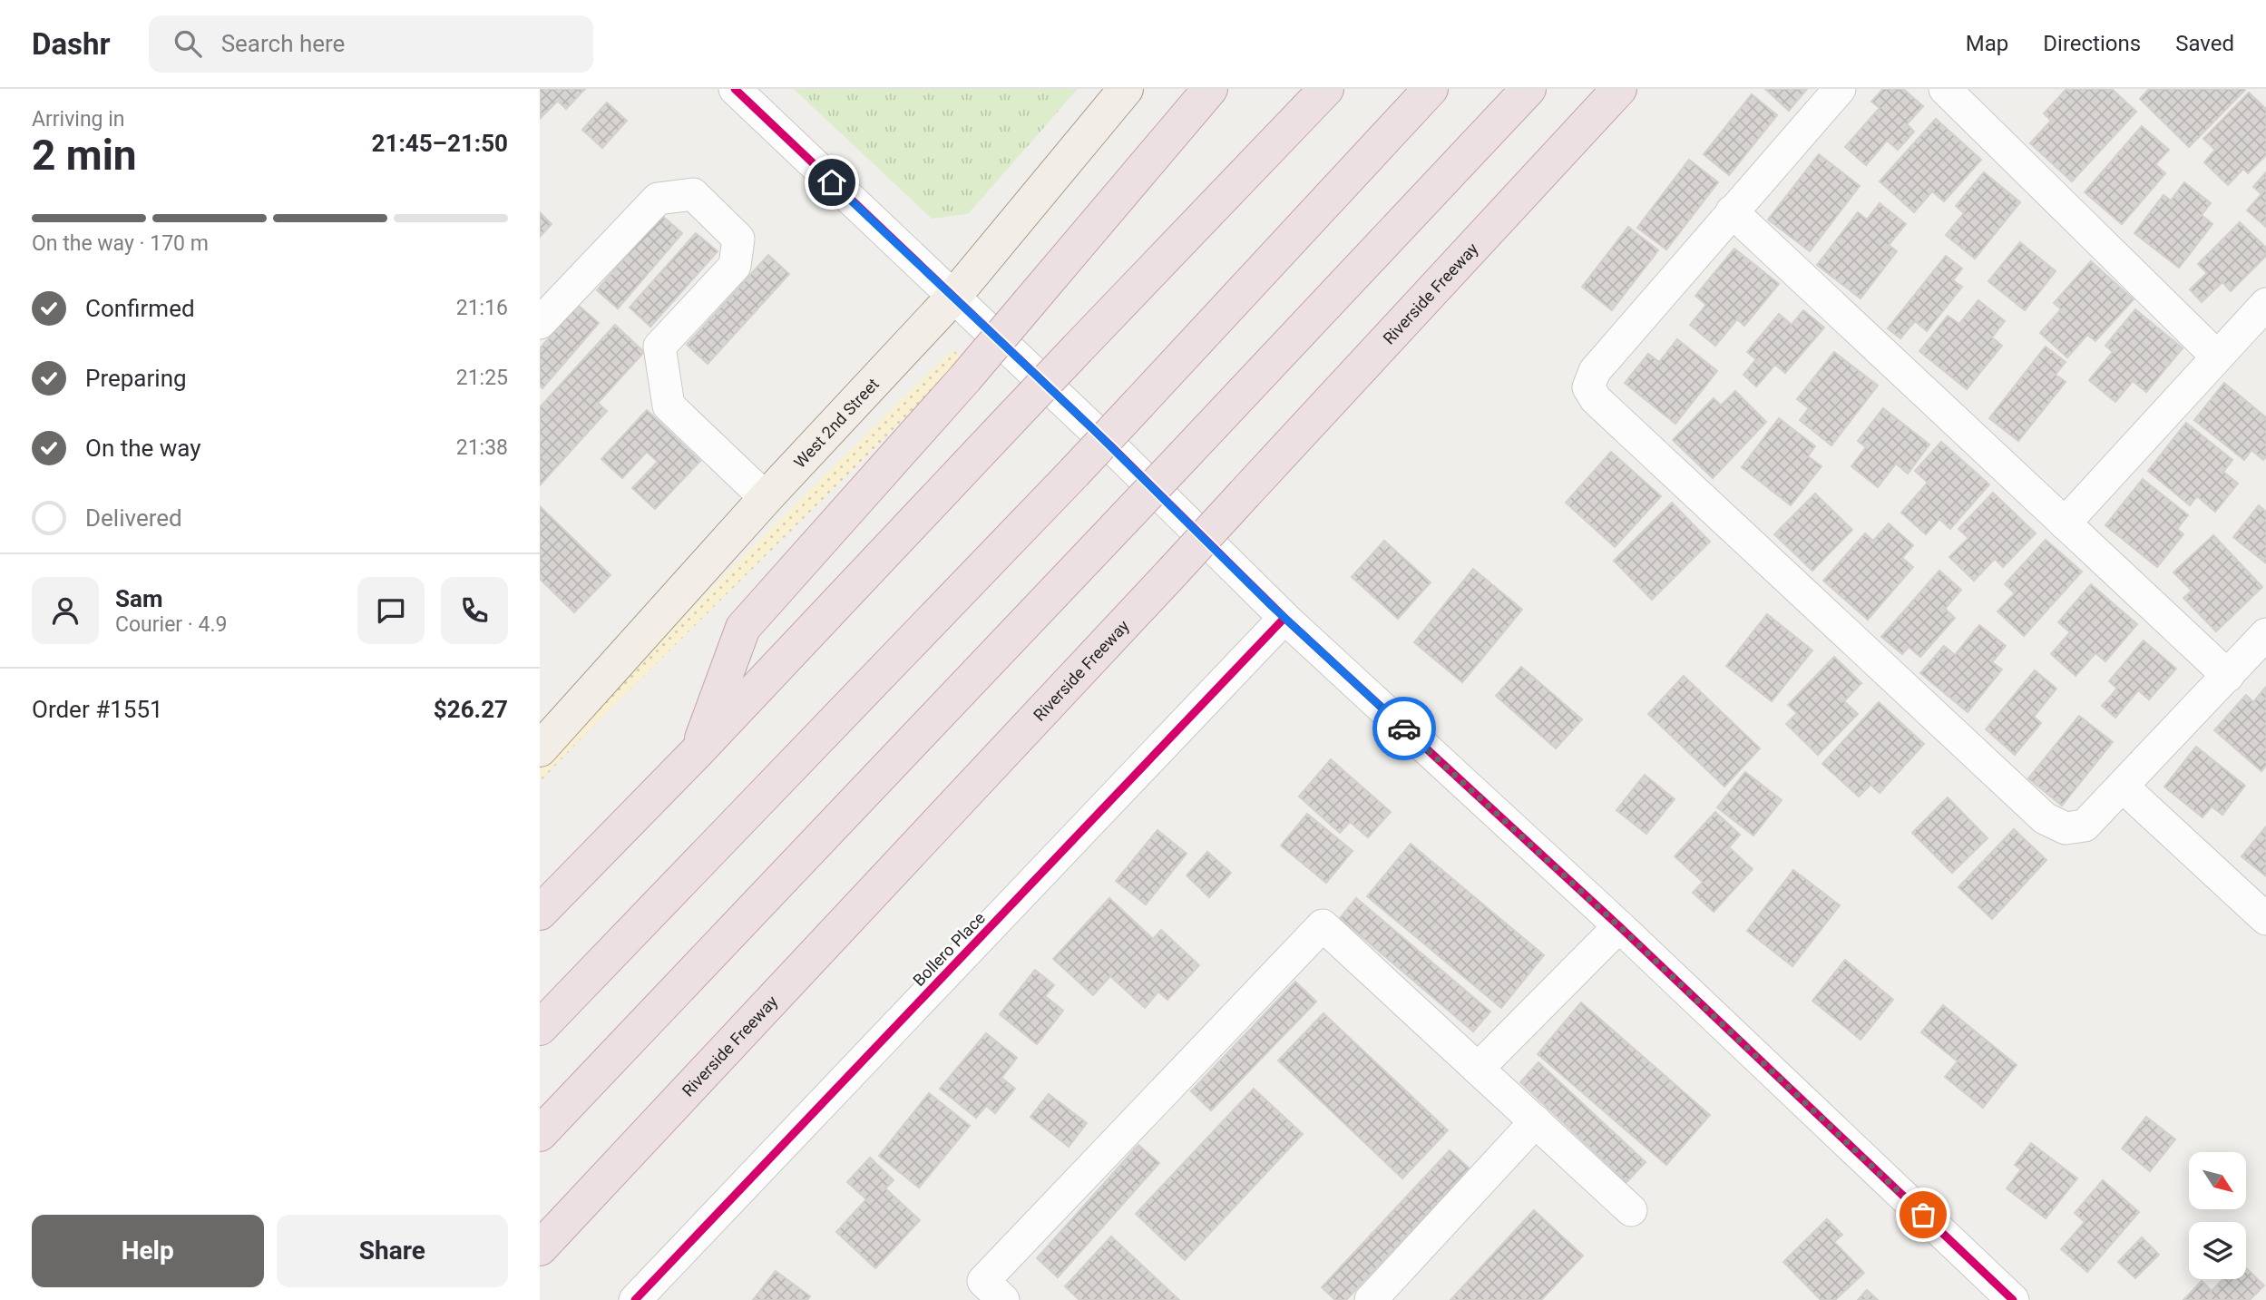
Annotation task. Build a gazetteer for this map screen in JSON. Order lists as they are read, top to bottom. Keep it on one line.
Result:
{"streets":{"highway":["Riverside Freeway"],"main road":["West 2nd Street"],"street":["Bollero Place"]},"north":"bottom right","page":{"header":"Dashr","search":"Search here","nav":["Map","Directions","Saved"],"heading":["2 min","Arriving in","21:45–21:50"],"panel":["Sam","Courier · 4.9","Order #1551","$26.27"],"bar":"On the way · 170 m","list":[["Confirmed","21:16"],["Preparing","21:25"],["On the way","21:38"],"Delivered"],"buttons":["Help","Share"]}}
